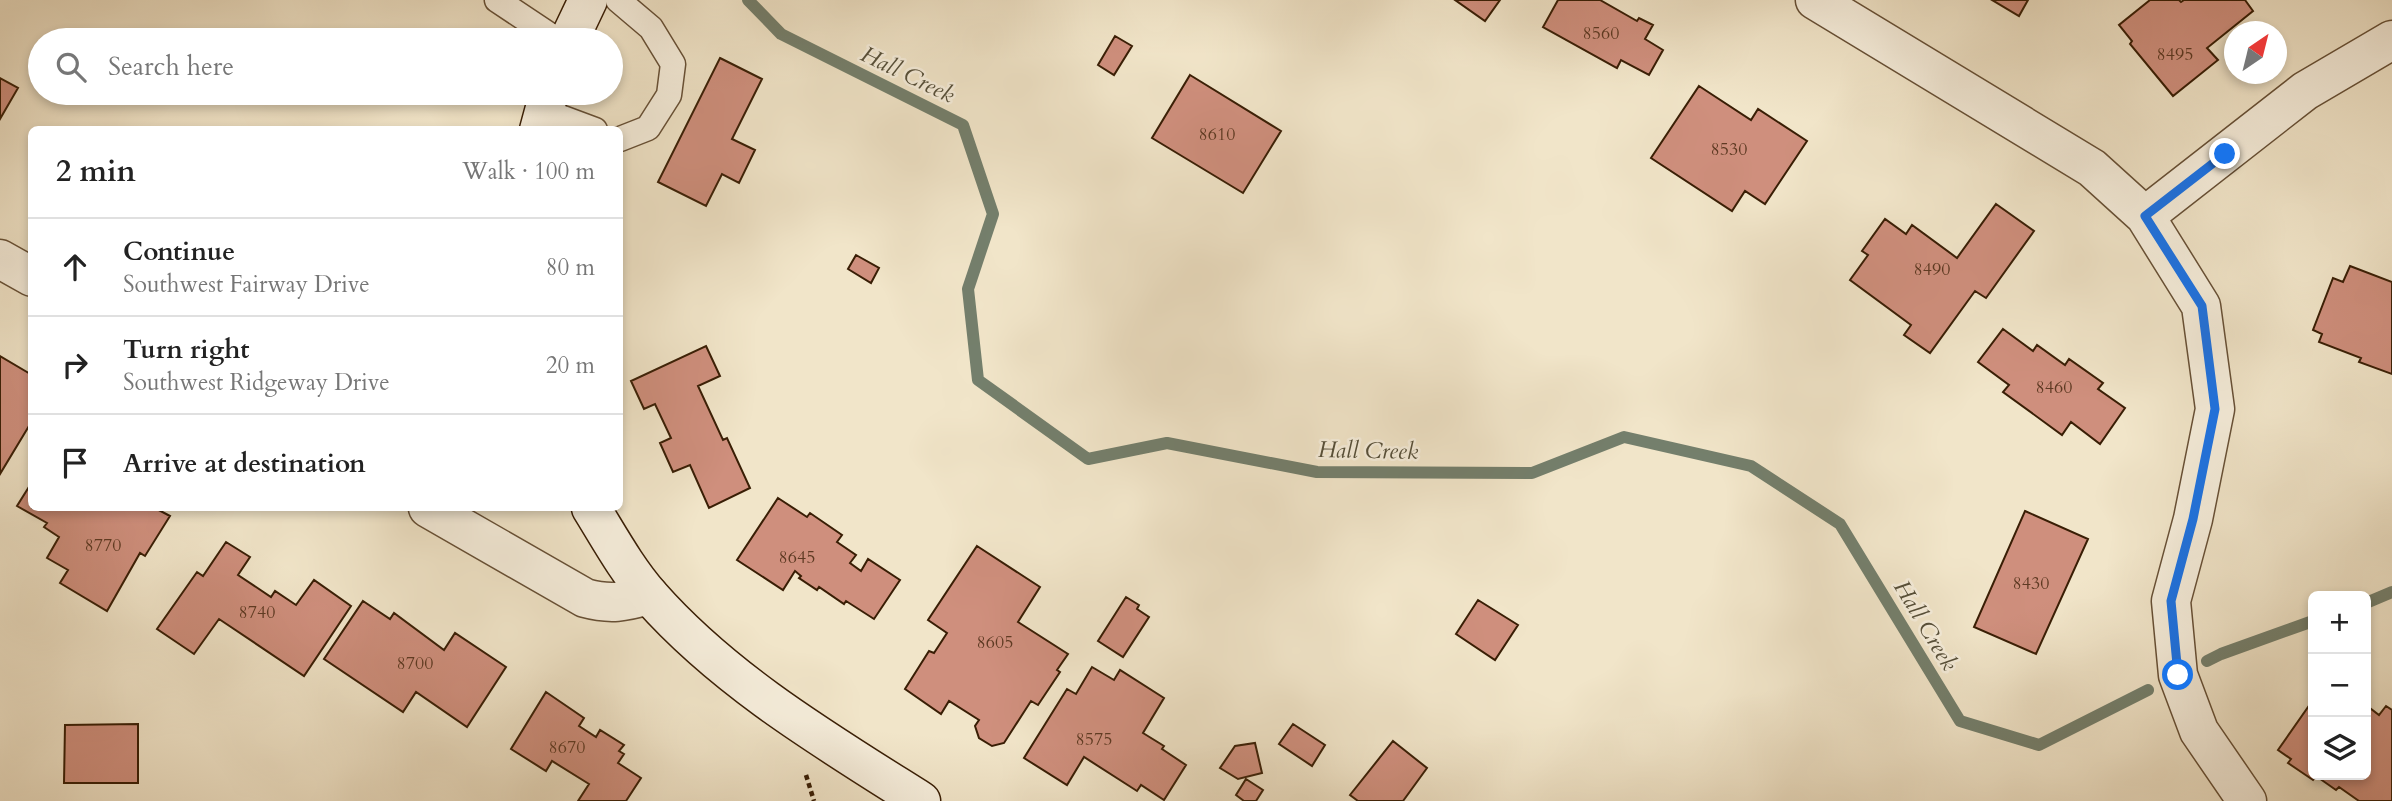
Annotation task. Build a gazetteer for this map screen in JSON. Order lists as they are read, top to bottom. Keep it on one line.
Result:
{"water":["Hall Creek"],"house_numbers":["8560","8495","8610","8530","8490","8460","8770","8645","8430","8740","8605","8700","8575","8670"],"north":"top right","page":{"search":"Search here","heading":["2 min","Walk · 100 m"],"list":[["Continue","Southwest Fairway Drive","80 m"],["Turn right","Southwest Ridgeway Drive","20 m"],"Arrive at destination"],"map_buttons":["+","−"]}}
